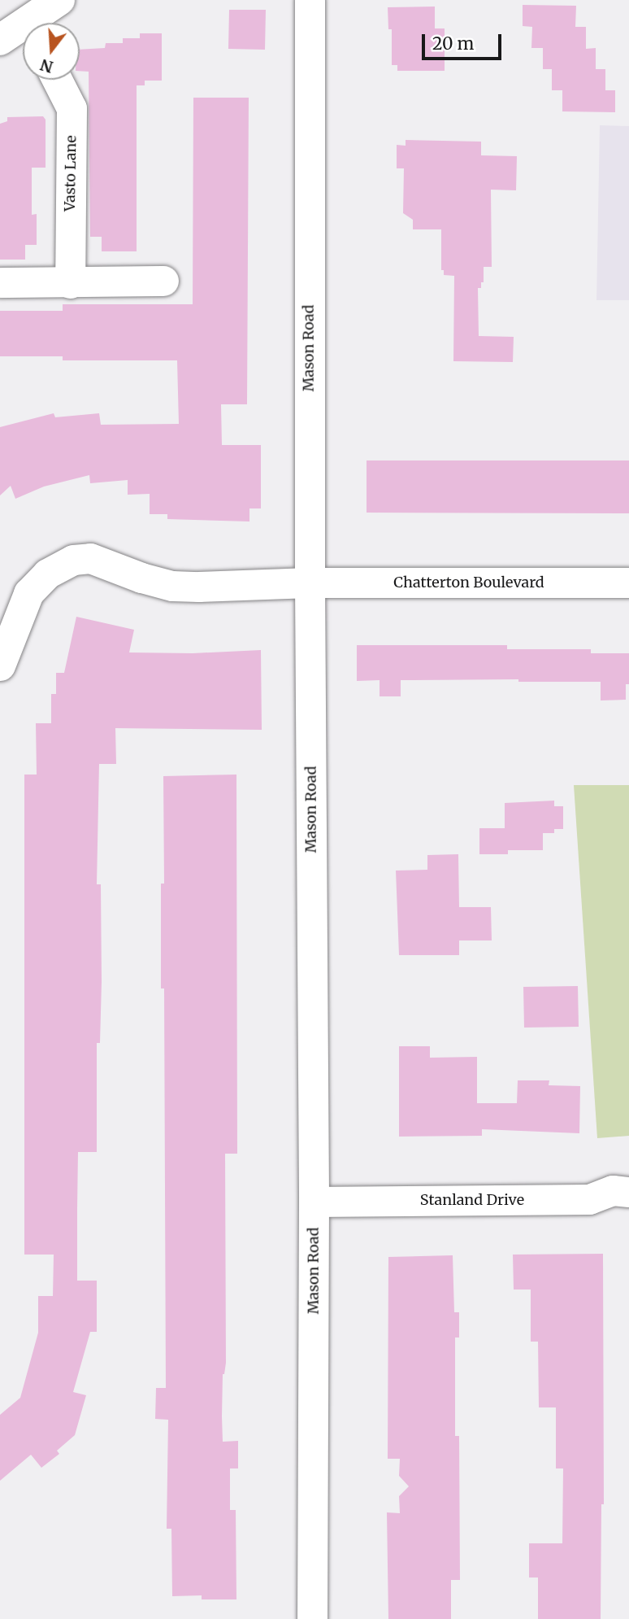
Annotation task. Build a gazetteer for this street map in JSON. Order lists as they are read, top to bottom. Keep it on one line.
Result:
{"streets":{"street":["Vasto Lane","Mason Road","Chatterton Boulevard","Stanland Drive"]},"crossings":[["Mason Road","Chatterton Boulevard"],["Mason Road","Stanland Drive"]],"scale_bar":"20 m","north":"bottom"}
